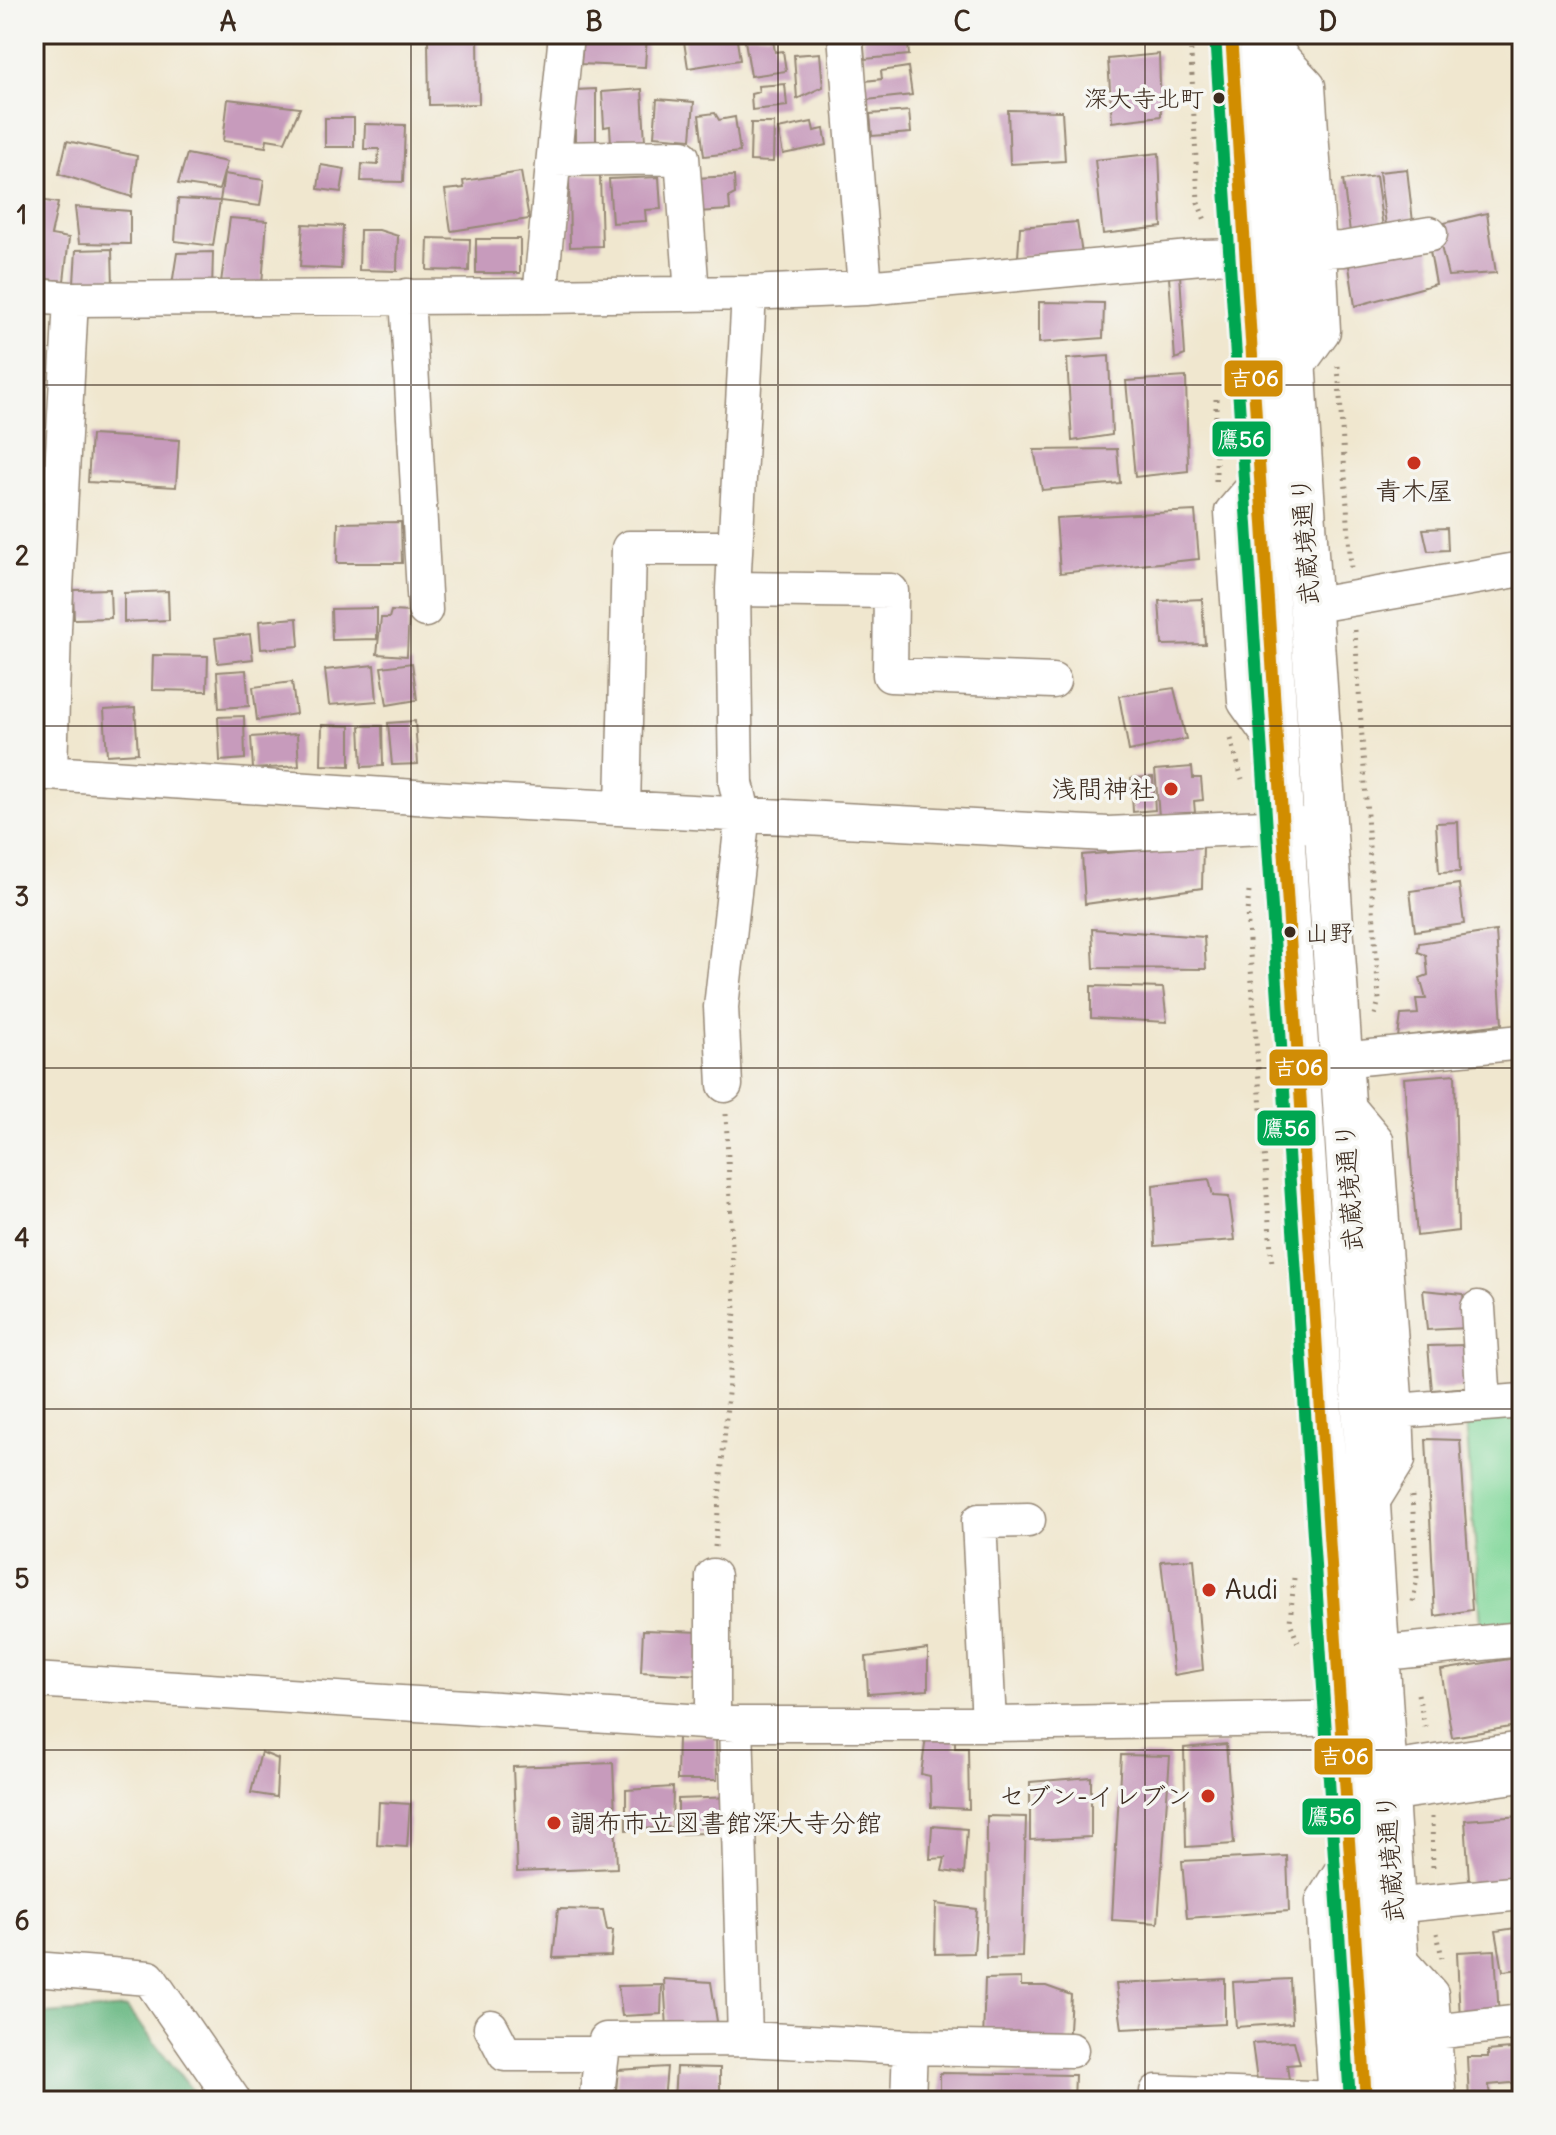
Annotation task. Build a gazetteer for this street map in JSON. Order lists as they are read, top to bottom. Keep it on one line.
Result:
{"streets":{"main road":["武蔵境通り"]},"places":["深大寺北町","青木屋","浅間神社","山野","Audi","セブン-イレブン","調布市立図書館深大寺分館"],"lines":["transit line 吉06","transit line 鷹56"],"grid":{"columns":["A","B","C","D"],"rows":["1","2","3","4","5","6"]}}
